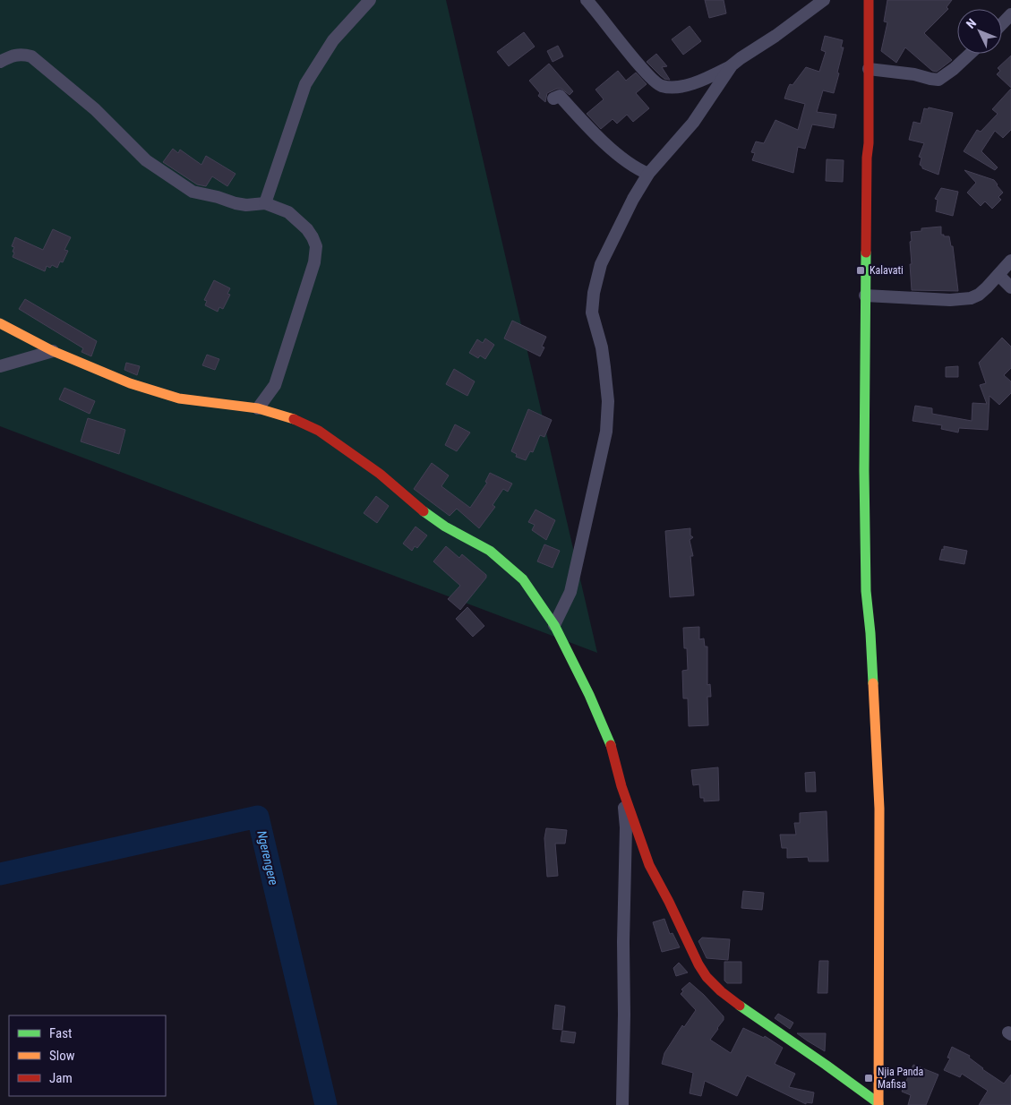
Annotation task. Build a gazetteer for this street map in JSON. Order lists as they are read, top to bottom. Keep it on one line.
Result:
{"water":["Ngerengere"],"places":{"transit":["Kalavati","Njia Panda Mafisa"]},"legend":["Fast","Slow","Jam"],"north":"top left"}
